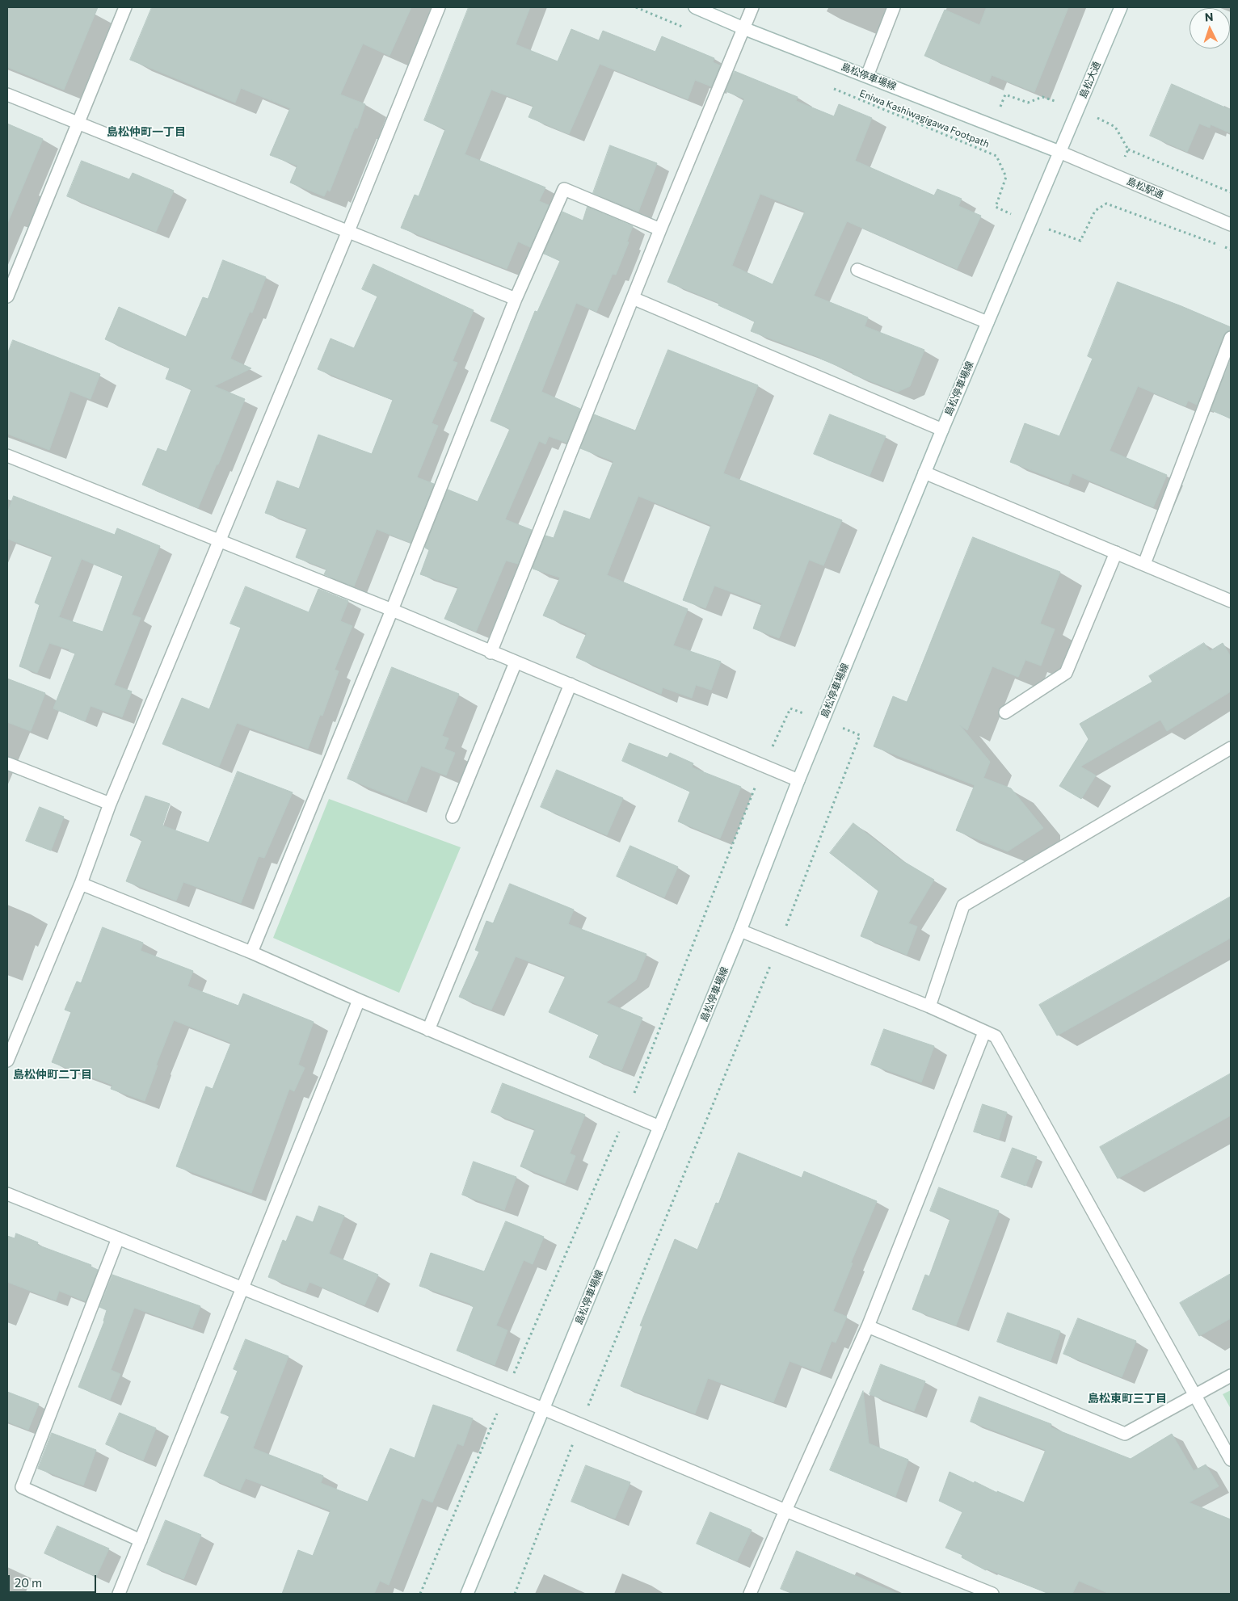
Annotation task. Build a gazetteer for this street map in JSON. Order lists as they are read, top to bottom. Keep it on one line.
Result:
{"streets":{"street":["島松停車場線","島松大通","島松駅通"],"path":["Eniwa Kashiwagigawa Footpath"]},"crossings":[["島松停車場線","島松大通"],["島松停車場線","Eniwa Kashiwagigawa Footpath"],["島松停車場線","島松駅通"],["島松大通","島松駅通"]],"districts":["島松仲町一丁目","島松仲町二丁目","島松東町三丁目"],"scale_bar":"20 m","north":"top"}
